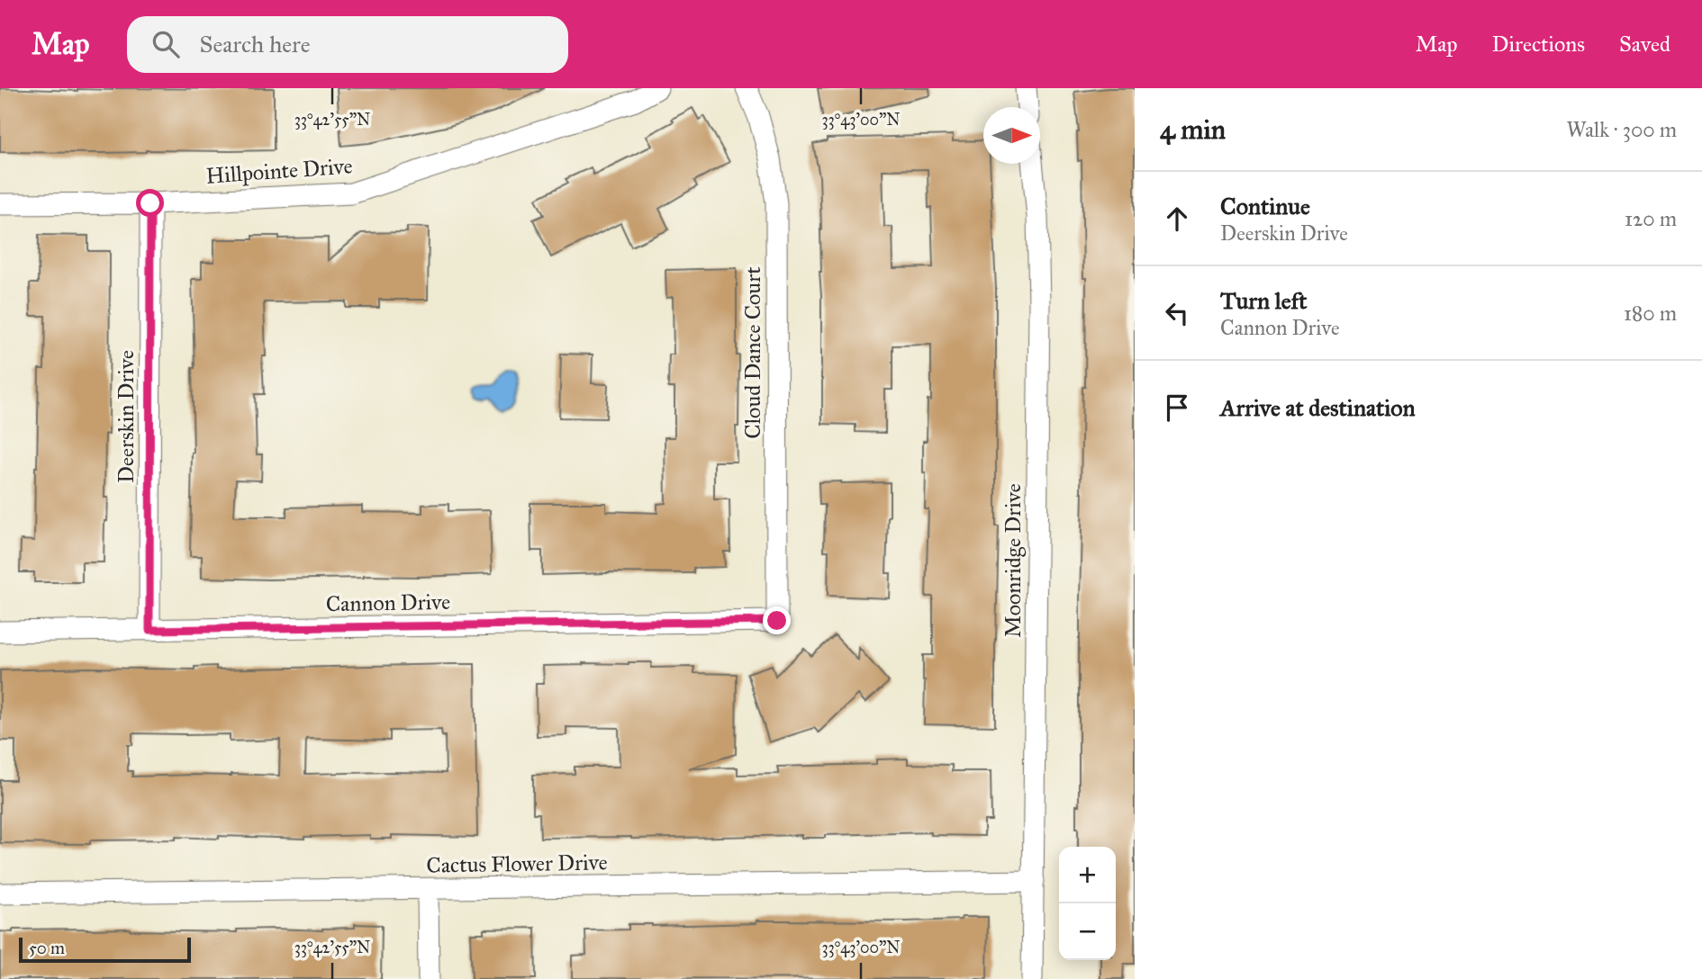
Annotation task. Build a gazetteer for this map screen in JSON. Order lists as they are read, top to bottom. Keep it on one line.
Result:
{"streets":{"street":["Hillpointe Drive","Cloud Dance Court","Deerskin Drive","Moonridge Drive","Cannon Drive","Cactus Flower Drive"]},"crossings":[["Hillpointe Drive","Deerskin Drive"],["Cloud Dance Court","Cannon Drive"],["Deerskin Drive","Cannon Drive"],["Moonridge Drive","Cactus Flower Drive"]],"scale_bar":"50 m","north":"right","page":{"header":"Map","search":"Search here","nav":["Map","Directions","Saved"],"heading":["4 min","Walk · 300 m"],"list":[["Continue","Deerskin Drive","120 m"],["Turn left","Cannon Drive","180 m"],"Arrive at destination"],"map_buttons":["+","−"],"scale":"50 m"},"coordinates":["33°42'55\"N","33°43'00\"N"]}
